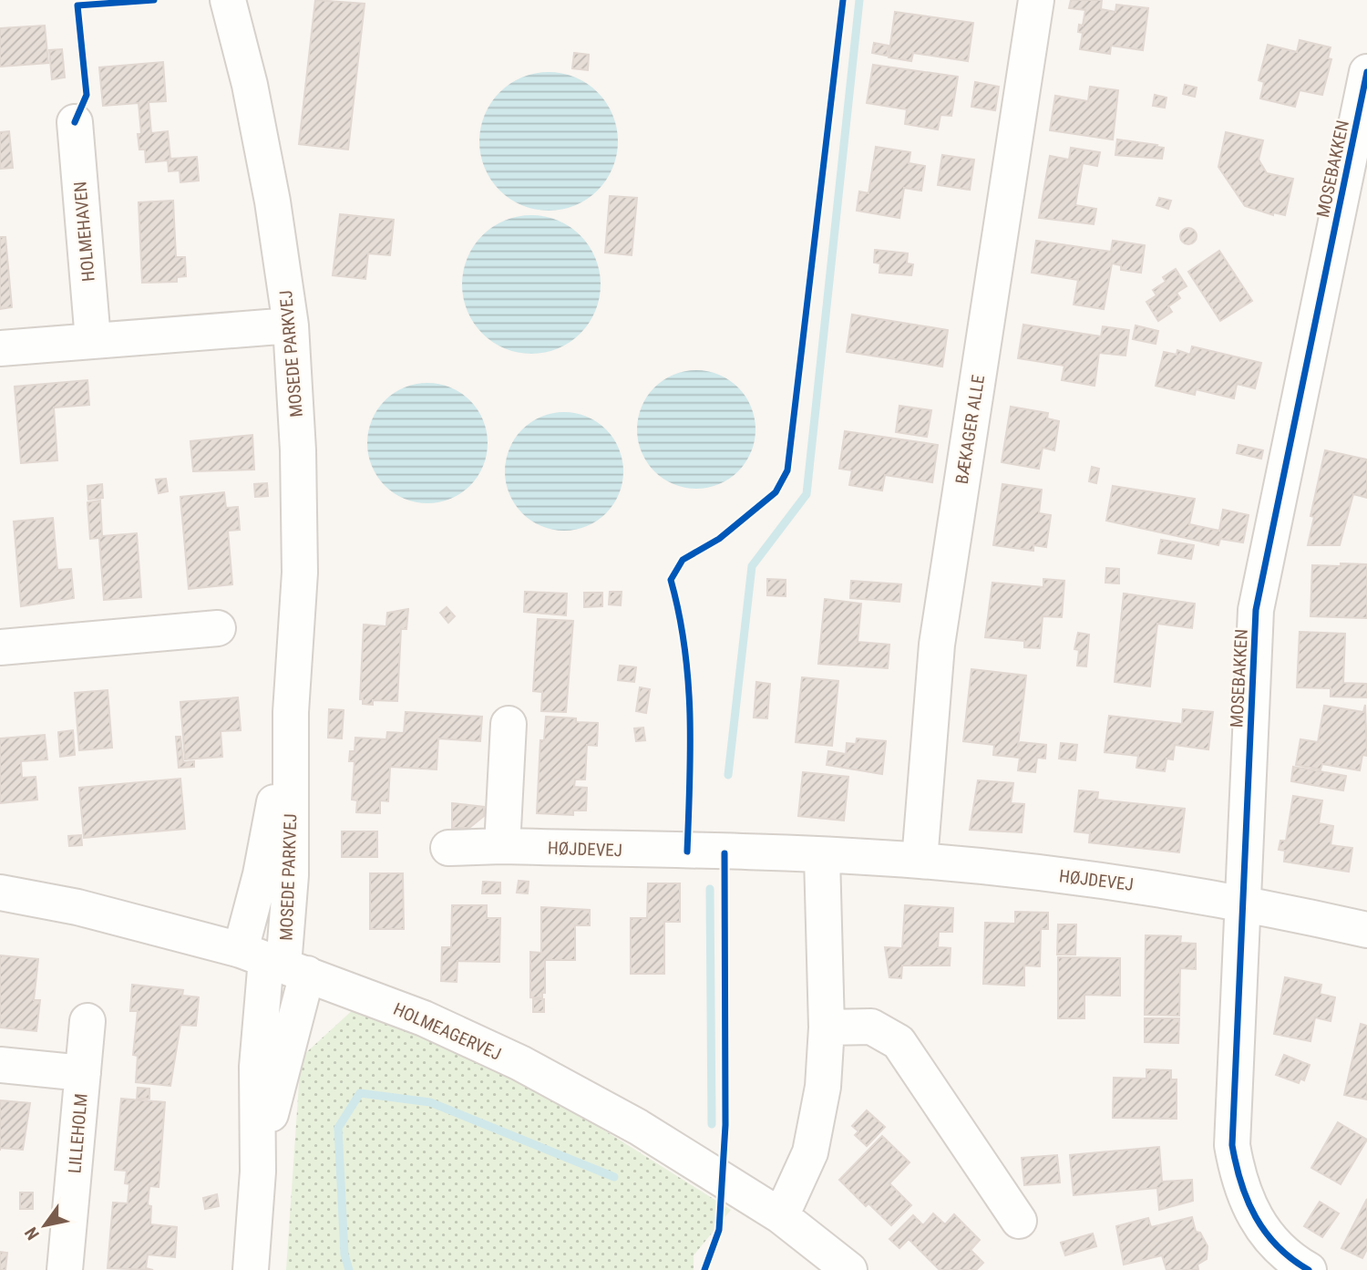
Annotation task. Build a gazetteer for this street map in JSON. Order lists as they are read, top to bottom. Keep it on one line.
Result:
{"streets":{"street":["MOSEBAKKEN","HOLMEHAVEN","MOSEDE PARKVEJ","BÆKAGER ALLE","HØJDEVEJ","HOLMEAGERVEJ","LILLEHOLM"]},"crossings":[["MOSEBAKKEN","HØJDEVEJ"],["MOSEDE PARKVEJ","HOLMEAGERVEJ"],["BÆKAGER ALLE","HØJDEVEJ"]],"north":"bottom left"}
